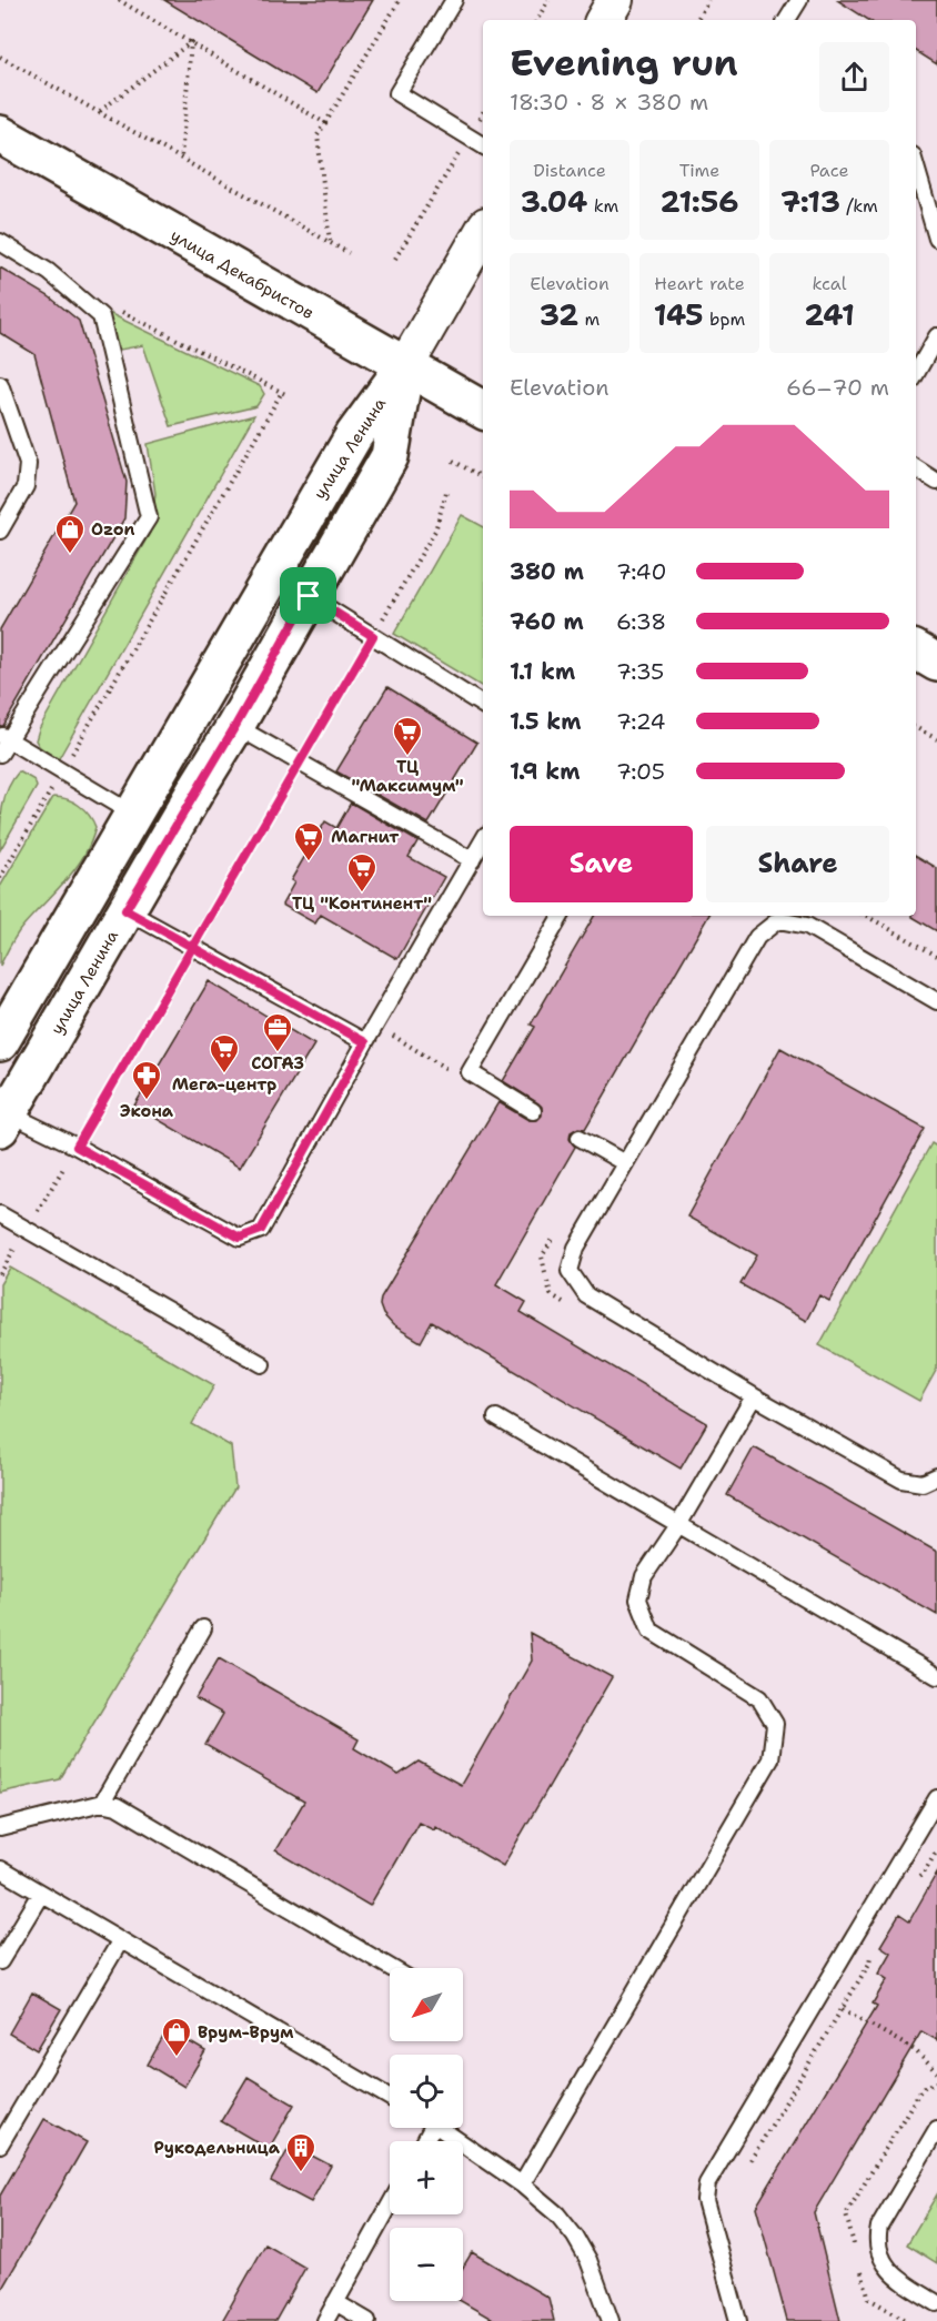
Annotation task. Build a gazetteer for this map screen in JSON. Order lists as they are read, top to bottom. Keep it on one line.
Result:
{"streets":{"main road":["улица Декабристов","улица Ленина"]},"crossings":[["улица Декабристов","улица Ленина"]],"places":{"shop":["Ozon","Врум-Врум"],"supermarket":["ТЦ \"Максимум\"","Магнит","ТЦ \"Континент\"","Мега-центр"],"office":["СОГАЗ"],"pharmacy":["Экона"],"building":["Рукодельница"]},"north":"bottom left","page":{"heading":["Evening run","18:30 · 8 × 380 m"],"stats":[["Distance","3.04 km"],["Time","21:56"],["Pace","7:13 /km"],["Elevation","32 m"],["Heart rate","145 bpm"],["kcal","241"]],"chart":["Elevation","66–70 m"],"list":[{"name":"380 m","note":"7:40"},{"name":"760 m","note":"6:38"},{"name":"1.1 km","note":"7:35"},{"name":"1.5 km","note":"7:24"},{"name":"1.9 km","note":"7:05"}],"buttons":["Save","Share"],"map_buttons":["+","−"]}}
